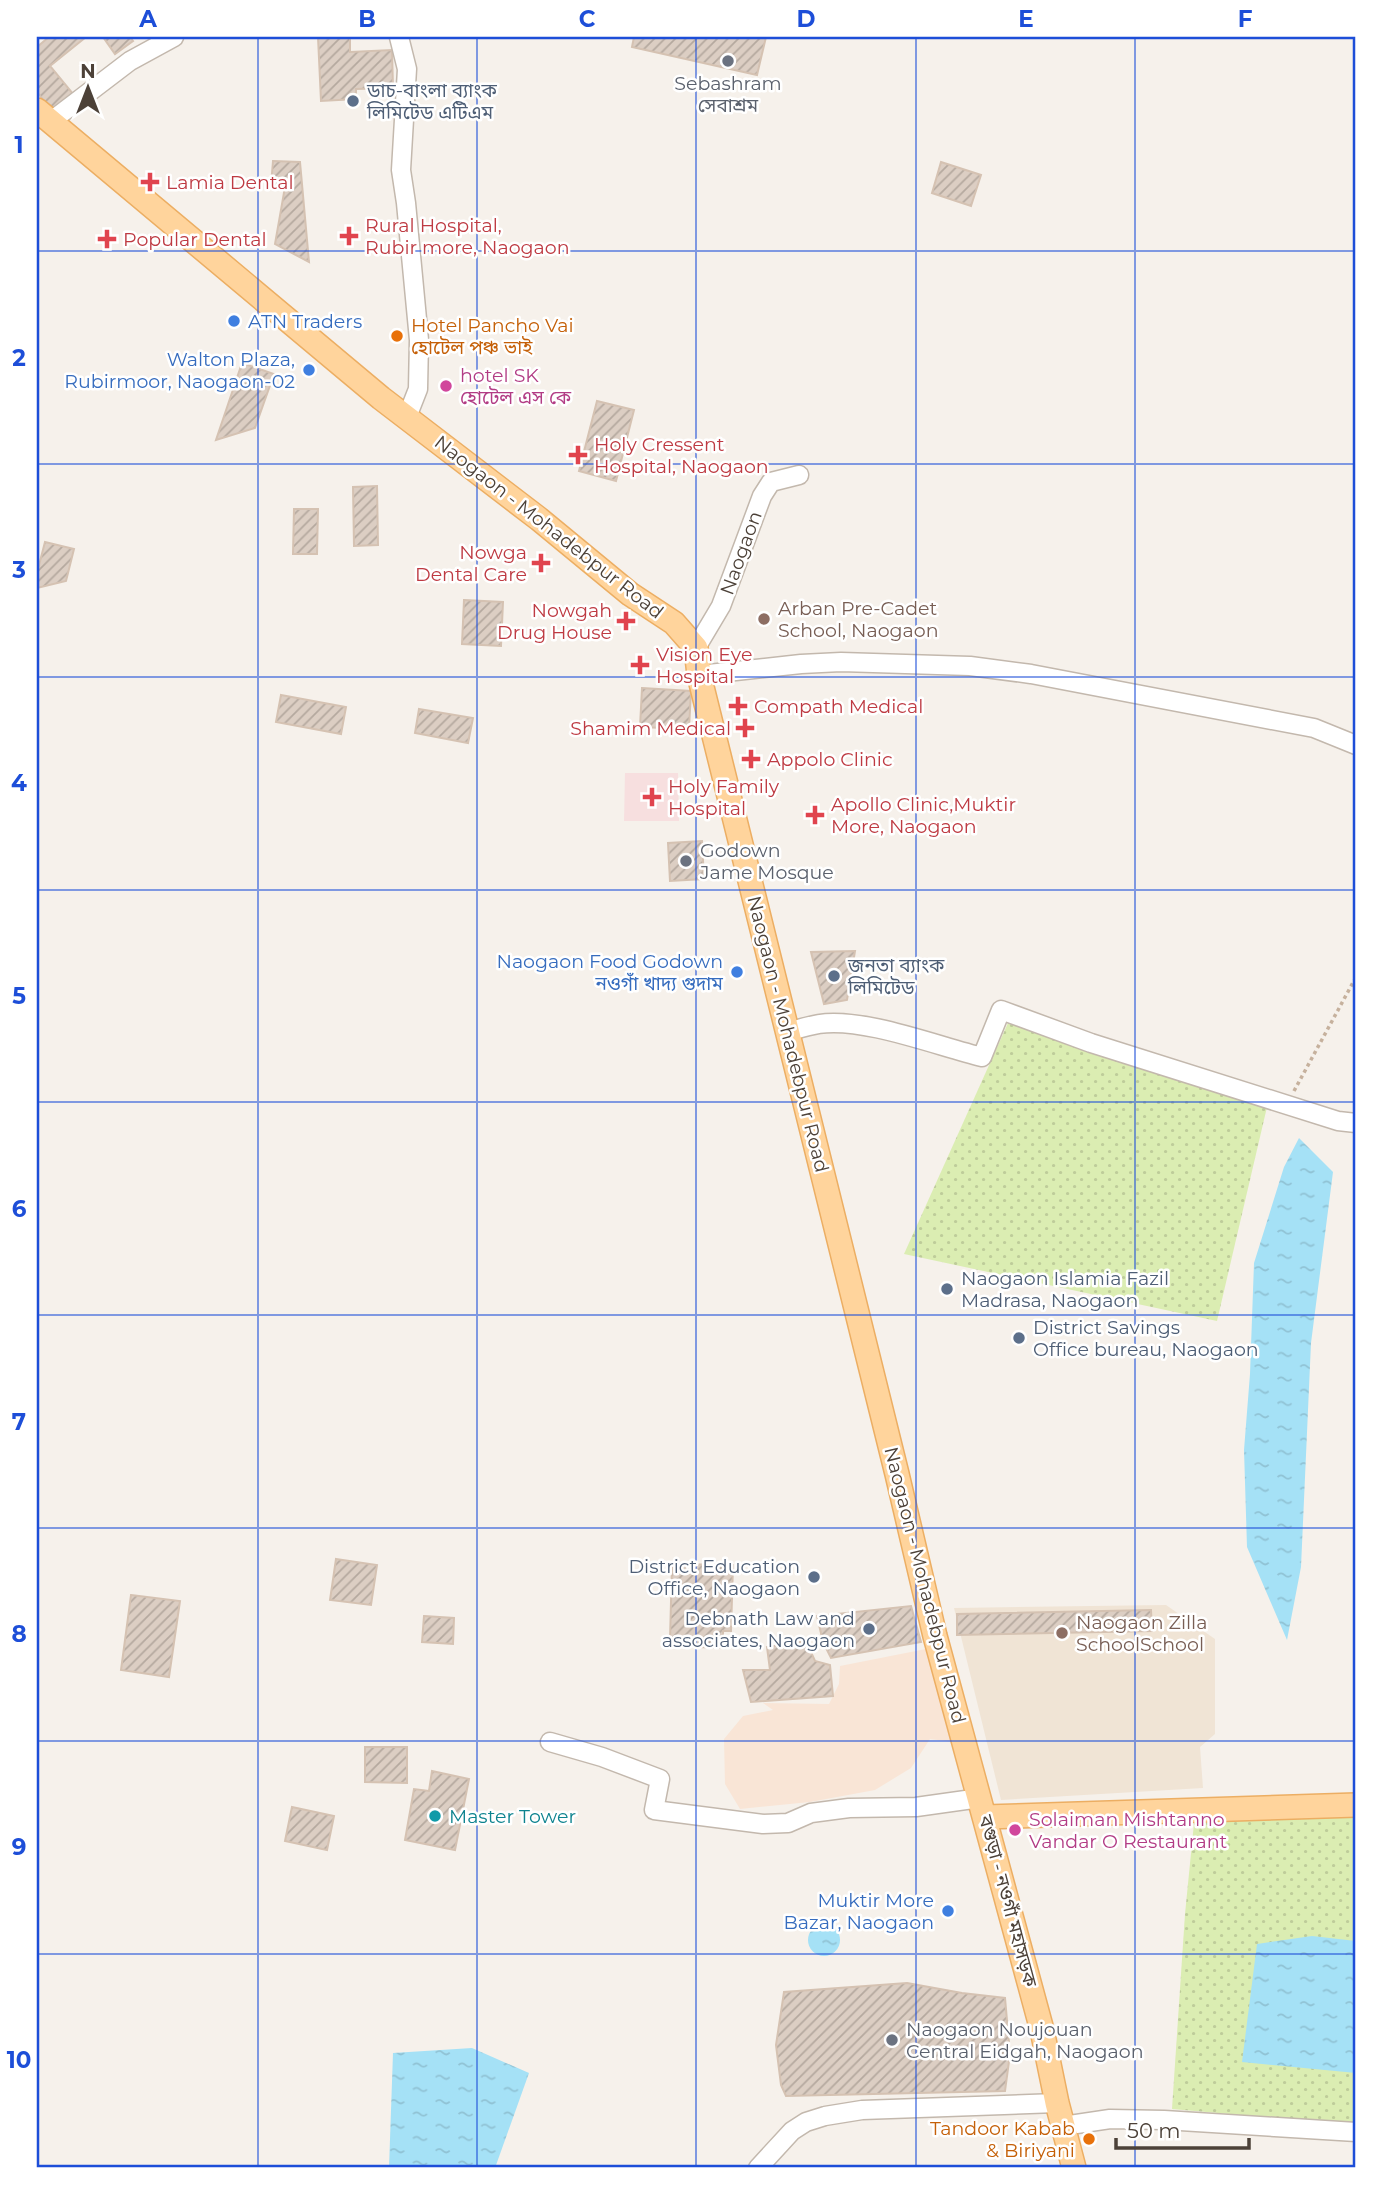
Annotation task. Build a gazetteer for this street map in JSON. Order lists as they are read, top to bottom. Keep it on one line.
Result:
{"streets":{"main road":["Naogaon - Mohadebpur Road","বগুড়া - নওগাঁ মহাসড়ক"],"street":["Naogaon"]},"crossings":[["Naogaon - Mohadebpur Road","Naogaon"],["Naogaon - Mohadebpur Road","বগুড়া - নওগাঁ মহাসড়ক"]],"places":{"other":["Sebashram সেবাশ্রম","ডাচ-বাংলা ব্যাংক লিমিটেড এটিএম","ATN Traders","Hotel Pancho Vai হোটেল পঞ্চ ভাই","Walton Plaza, Rubirmoor, Naogaon-02","hotel SK হোটেল এস কে","Arban Pre-Cadet School, Naogaon","Godown Jame Mosque","Naogaon Food Godown নওগাঁ খাদ্য গুদাম","জনতা ব্যাংক লিমিটেড","Naogaon Islamia Fazil Madrasa, Naogaon","District Savings Office bureau, Naogaon","District Education Office, Naogaon","Debnath Law and associates, Naogaon","Naogaon Zilla SchoolSchool","Master Tower","Solaiman Mishtanno Vandar O Restaurant","Muktir More Bazar, Naogaon","Naogaon Noujouan Central Eidgah, Naogaon","Tandoor Kabab & Biriyani"],"health":["Lamia Dental","Rural Hospital, Rubir more, Naogaon","Popular Dental","Holy Cressent Hospital, Naogaon","Nowga Dental Care","Nowgah Drug House","Vision Eye Hospital","Compath Medical","Shamim Medical","Appolo Clinic","Holy Family Hospital","Apollo Clinic,Muktir More, Naogaon"]},"scale_bar":"50 m","north":"top","grid":{"columns":["A","B","C","D","E","F"],"rows":["1","2","3","4","5","6","7","8","9","10"]}}
